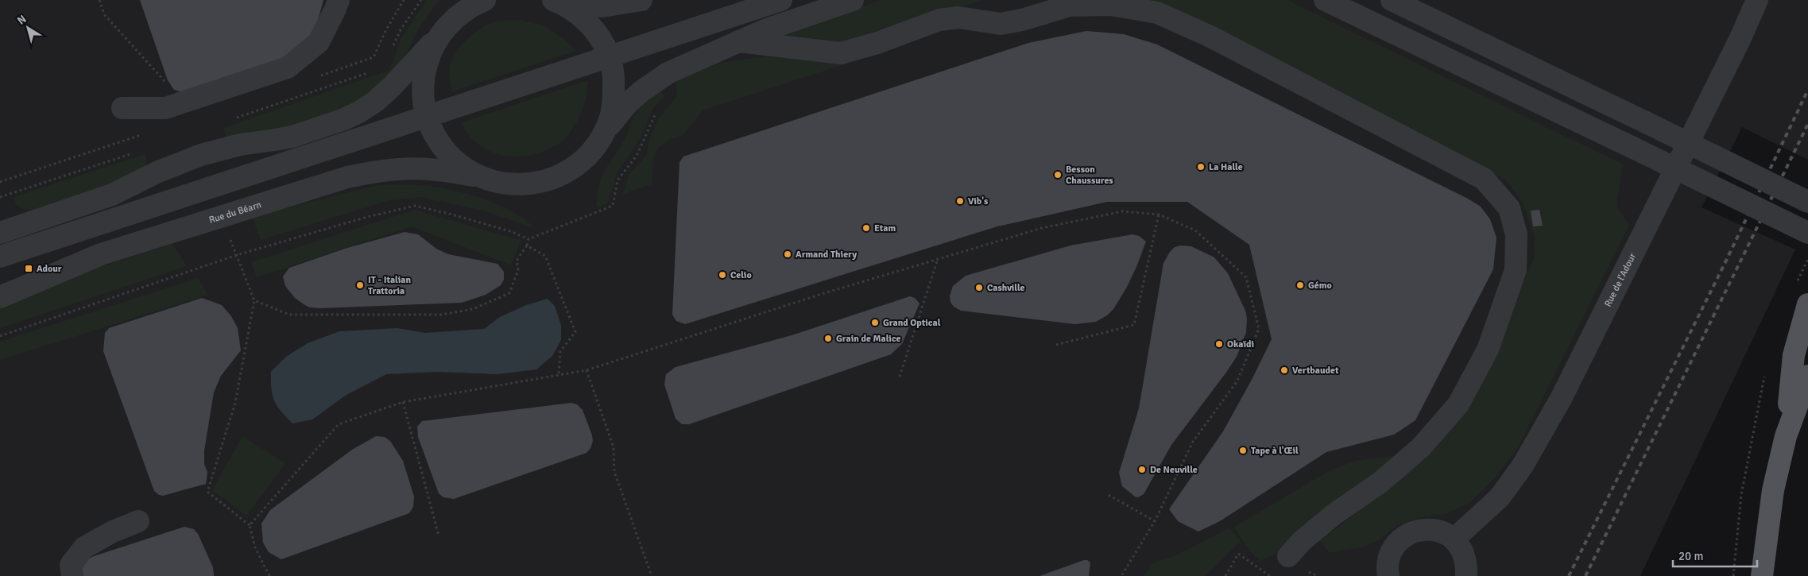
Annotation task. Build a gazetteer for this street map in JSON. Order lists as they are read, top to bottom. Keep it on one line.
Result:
{"streets":{"street":["Rue du Béarn","Rue de l'Adour"]},"places":{"other":["La Halle","Besson Chaussures","Vib's","Etam","Armand Thiery","Celio","IT - Italian Trattoria","Gémo","Cashville","Grand Optical","Grain de Malice","Okaïdi","Vertbaudet","Tape à l'Œil","De Neuville"],"transit":["Adour"]},"scale_bar":"20 m","north":"top left"}
